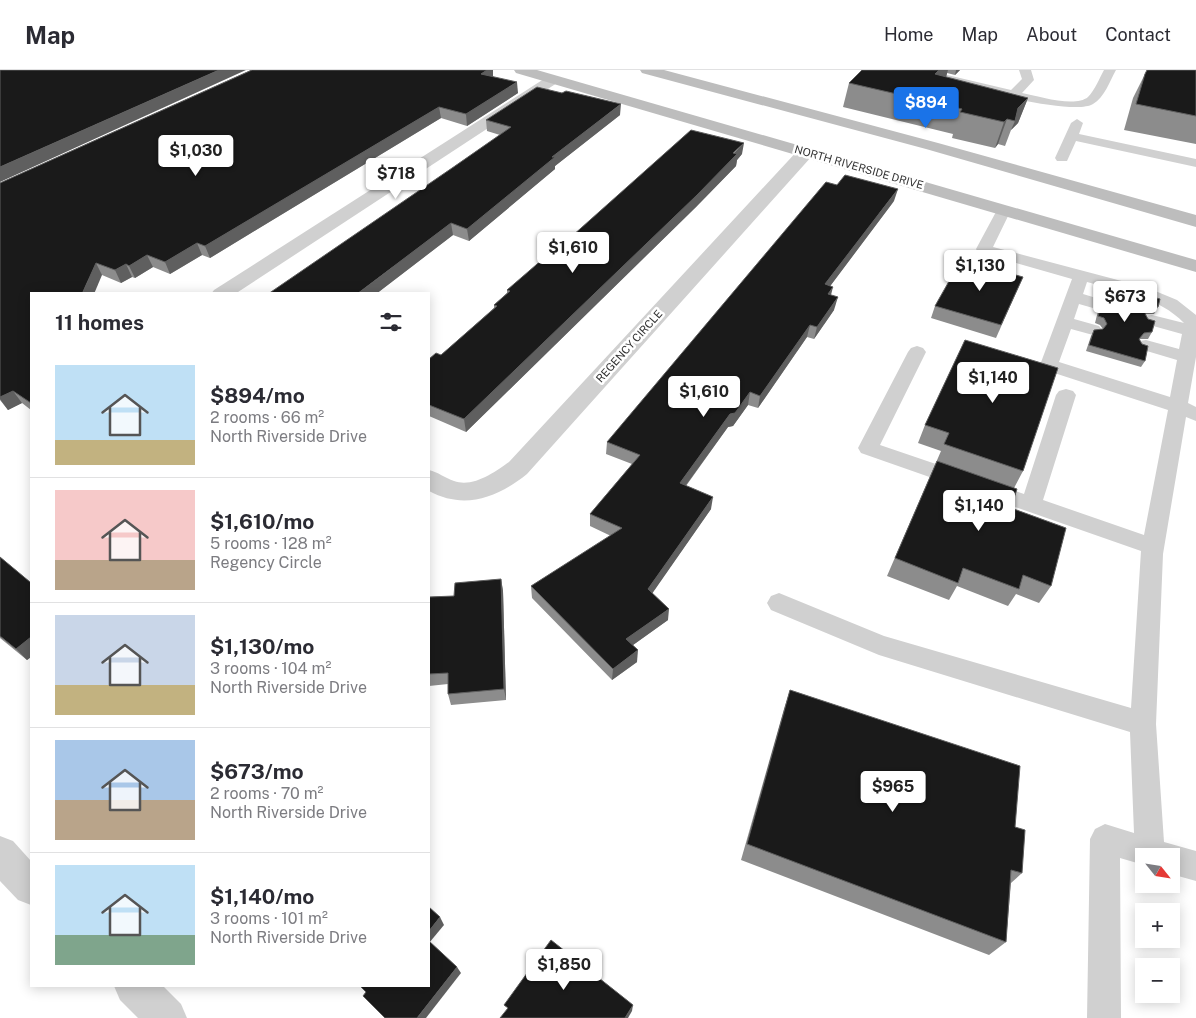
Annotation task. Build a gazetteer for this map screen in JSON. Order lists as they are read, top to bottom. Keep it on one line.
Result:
{"streets":{"main road":["NORTH RIVERSIDE DRIVE"],"street":["REGENCY CIRCLE"]},"crossings":[["NORTH RIVERSIDE DRIVE","REGENCY CIRCLE"]],"north":"bottom right","page":{"header":"Map","nav":["Home","Map","About","Contact"],"price":["$894","$1,030","$718","$1,610","$1,130","$673","$1,140","$1,610","$1,140","$965","$1,850"],"heading":"11 homes","list":[{"name":"$894/mo","note":"2 rooms · 66 m² · North Riverside Drive"},{"name":"$1,610/mo","note":"5 rooms · 128 m² · Regency Circle"},{"name":"$1,130/mo","note":"3 rooms · 104 m² · North Riverside Drive"},{"name":"$673/mo","note":"2 rooms · 70 m² · North Riverside Drive"},{"name":"$1,140/mo","note":"3 rooms · 101 m² · North Riverside Drive"}],"map_buttons":["+","−"]}}
